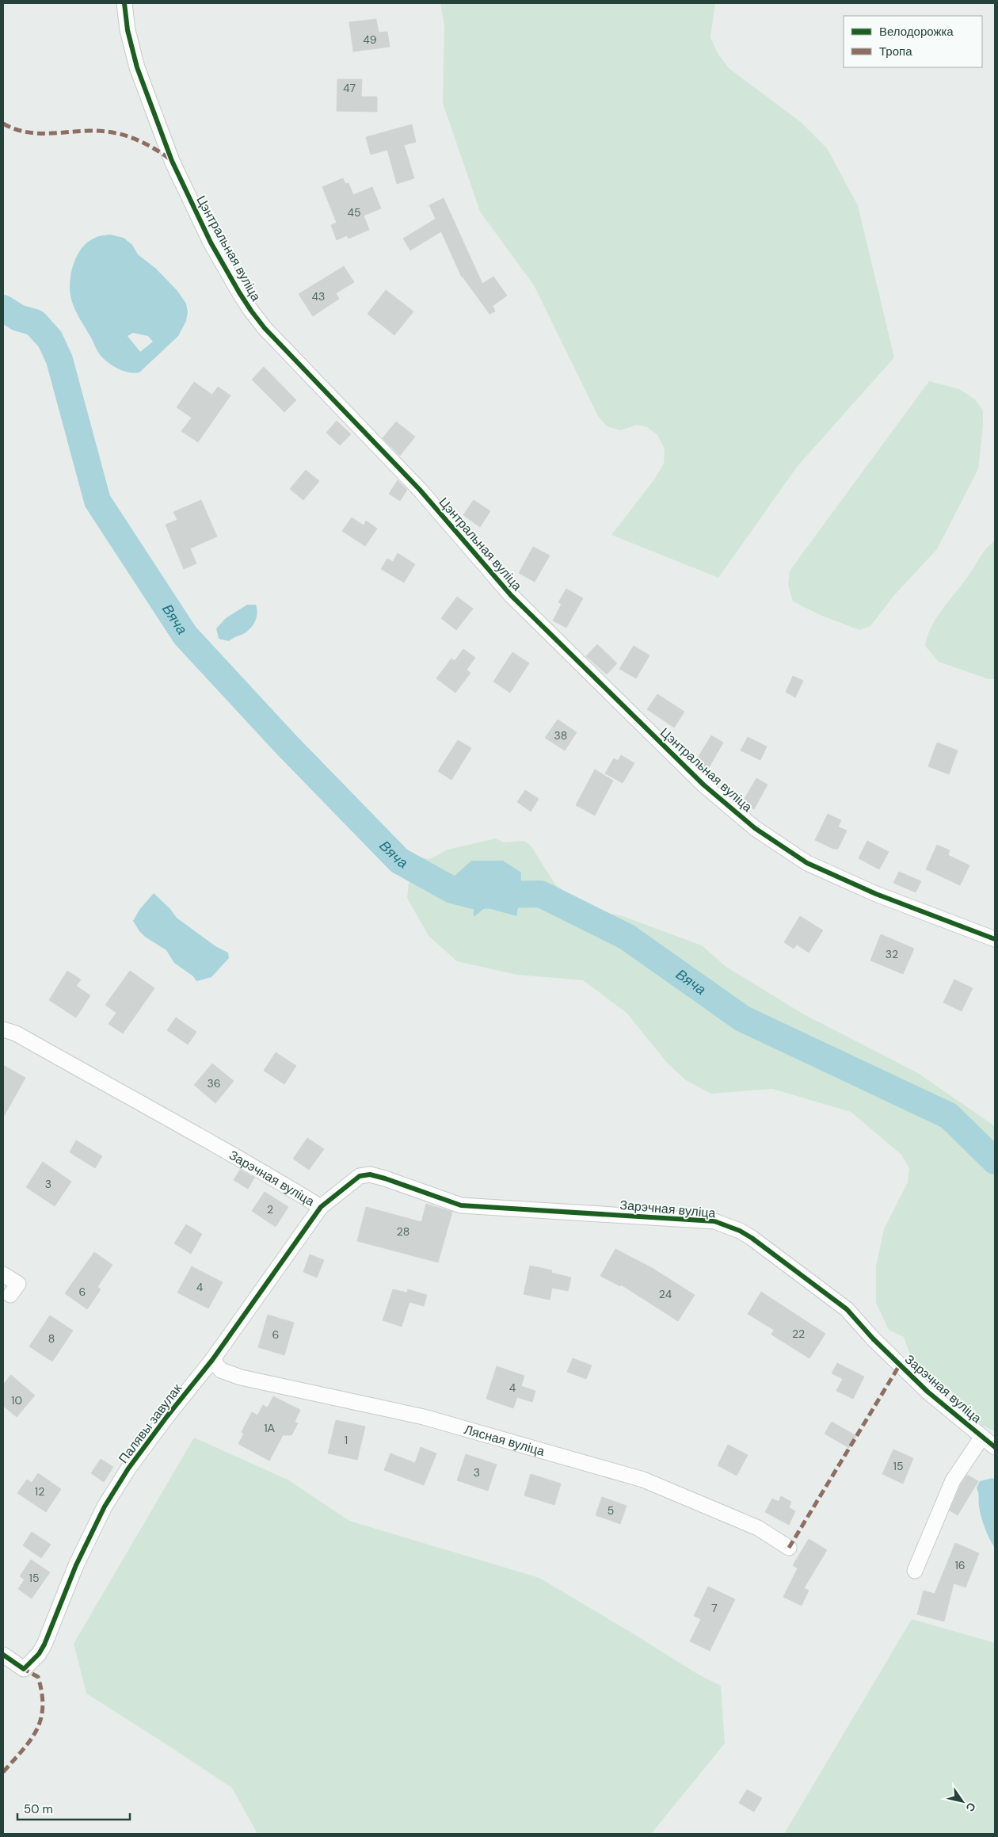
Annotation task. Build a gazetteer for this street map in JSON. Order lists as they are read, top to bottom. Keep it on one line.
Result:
{"streets":{"street":["Цэнтральная вуліца","Зарэчная вуліца","Палявы завулак","Лясная вуліца"]},"crossings":[["Зарэчная вуліца","Палявы завулак"],["Палявы завулак","Лясная вуліца"]],"water":["Вяча"],"house_numbers":["49","47","45","43","38","32","36","3","2","28","4","6","24","22","6","8","4","10","1А","1","15","3","12","5","16","15","7"],"legend":["Велодорожка","Тропа"],"scale_bar":"50 m","north":"bottom right"}
